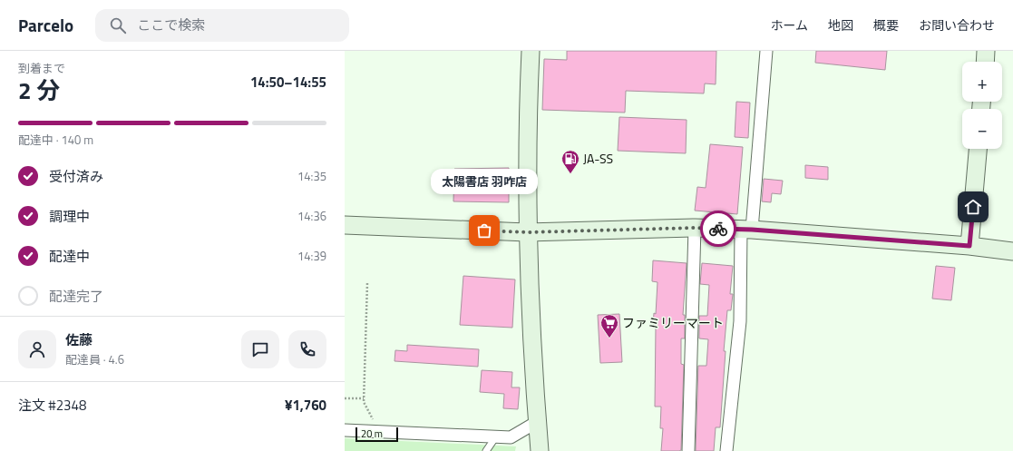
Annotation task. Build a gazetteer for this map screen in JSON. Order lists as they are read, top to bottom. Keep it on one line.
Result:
{"places":{"fuel station":["JA-SS"],"other":["太陽書店 羽咋店"],"supermarket":["ファミリーマート"]},"scale_bar":"20 m","page":{"header":"Parcelo","search":"ここで検索","nav":["ホーム","地図","概要","お問い合わせ"],"heading":["2 分","到着まで","14:50–14:55"],"panel":["佐藤","配達員 · 4.6","注文 #2348","¥1,760"],"map_buttons":["+","−"],"bar":"配達中 · 140 m","list":[["受付済み","14:35"],["調理中","14:36"],["配達中","14:39"],"配達完了"],"bubble":"太陽書店 羽咋店","scale":"20 m"}}
